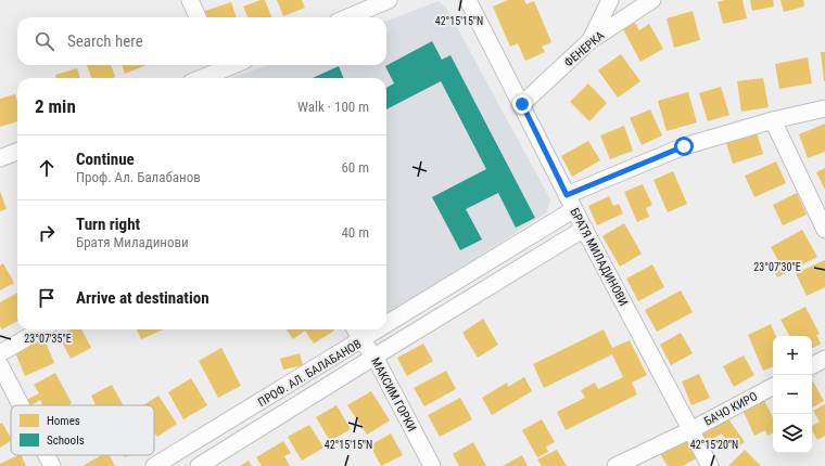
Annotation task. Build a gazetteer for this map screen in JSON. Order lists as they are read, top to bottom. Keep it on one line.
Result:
{"streets":{"street":["ФЕНЕРКА","БРАТЯ МИЛАДИНОВИ","ПРОФ. АЛ. БАЛАБАНОВ","МАКСИМ ГОРКИ","БАЧО КИРО"]},"crossings":[["ФЕНЕРКА","БРАТЯ МИЛАДИНОВИ"],["БРАТЯ МИЛАДИНОВИ","ПРОФ. АЛ. БАЛАБАНОВ"],["БРАТЯ МИЛАДИНОВИ","БАЧО КИРО"],["ПРОФ. АЛ. БАЛАБАНОВ","МАКСИМ ГОРКИ"]],"legend":["Homes","Schools"],"page":{"search":"Search here","heading":["2 min","Walk · 100 m"],"list":[["Continue","Проф. Ал. Балабанов","60 m"],["Turn right","Братя Миладинови","40 m"],"Arrive at destination"],"map_buttons":["+","−"]},"coordinates":["42°15'15\"N","23°07'30\"E","23°07'35\"E","42°15'20\"N"]}
